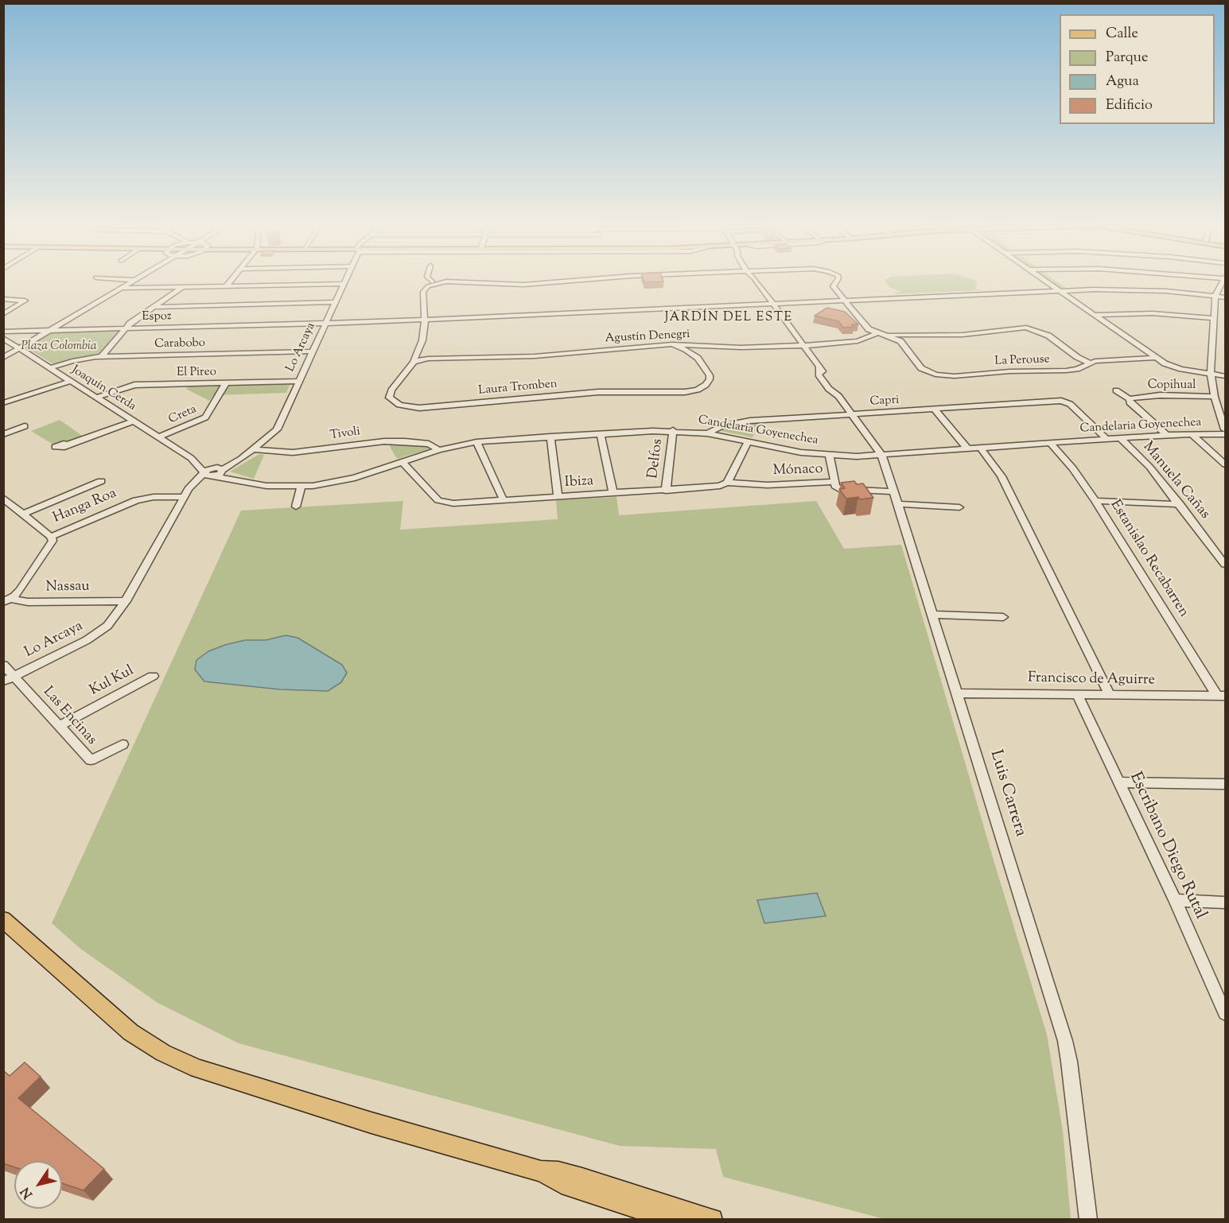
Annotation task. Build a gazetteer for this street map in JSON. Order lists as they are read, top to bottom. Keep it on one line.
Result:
{"streets":{"street":["Espoz","Agustín Denegri","Carabobo","Lo Arcaya","La Perouse","El Pireo","Copihual","Laura Tromben","Joaquín Cerda","Capri","Creta","Candelaria Goyenechea","Tivoli","Delfos","Mónaco","Manuela Cañas","Ibiza","Hanga Roa","Estanislao Recabarren","Nassau","Francisco de Aguirre","Kul Kul","Las Encinas","Luis Carrera","Escribano Diego Rutal"]},"crossings":[["Espoz","Lo Arcaya"],["Espoz","Laura Tromben"],["Espoz","Luis Carrera"],["Agustín Denegri","La Perouse"],["Agustín Denegri","Laura Tromben"],["Agustín Denegri","Luis Carrera"],["Carabobo","Lo Arcaya"],["Carabobo","Joaquín Cerda"],["Lo Arcaya","El Pireo"],["Lo Arcaya","Joaquín Cerda"],["Lo Arcaya","Candelaria Goyenechea"],["Lo Arcaya","Tivoli"],["Lo Arcaya","Hanga Roa"],["Lo Arcaya","Nassau"],["Lo Arcaya","Las Encinas"],["El Pireo","Joaquín Cerda"],["El Pireo","Creta"],["Copihual","Candelaria Goyenechea"],["Joaquín Cerda","Creta"],["Joaquín Cerda","Candelaria Goyenechea"],["Capri","Candelaria Goyenechea"],["Capri","Luis Carrera"],["Candelaria Goyenechea","Tivoli"],["Candelaria Goyenechea","Delfos"],["Candelaria Goyenechea","Manuela Cañas"],["Candelaria Goyenechea","Ibiza"],["Candelaria Goyenechea","Estanislao Recabarren"],["Candelaria Goyenechea","Luis Carrera"],["Delfos","Ibiza"],["Mónaco","Ibiza"],["Mónaco","Luis Carrera"],["Hanga Roa","Nassau"],["Estanislao Recabarren","Francisco de Aguirre"],["Francisco de Aguirre","Luis Carrera"],["Francisco de Aguirre","Escribano Diego Rutal"],["Kul Kul","Las Encinas"]],"districts":["JARDÍN DEL ESTE"],"parks":["Plaza Colombia"],"legend":["Calle","Parque","Agua","Edificio"],"north":"bottom left"}
